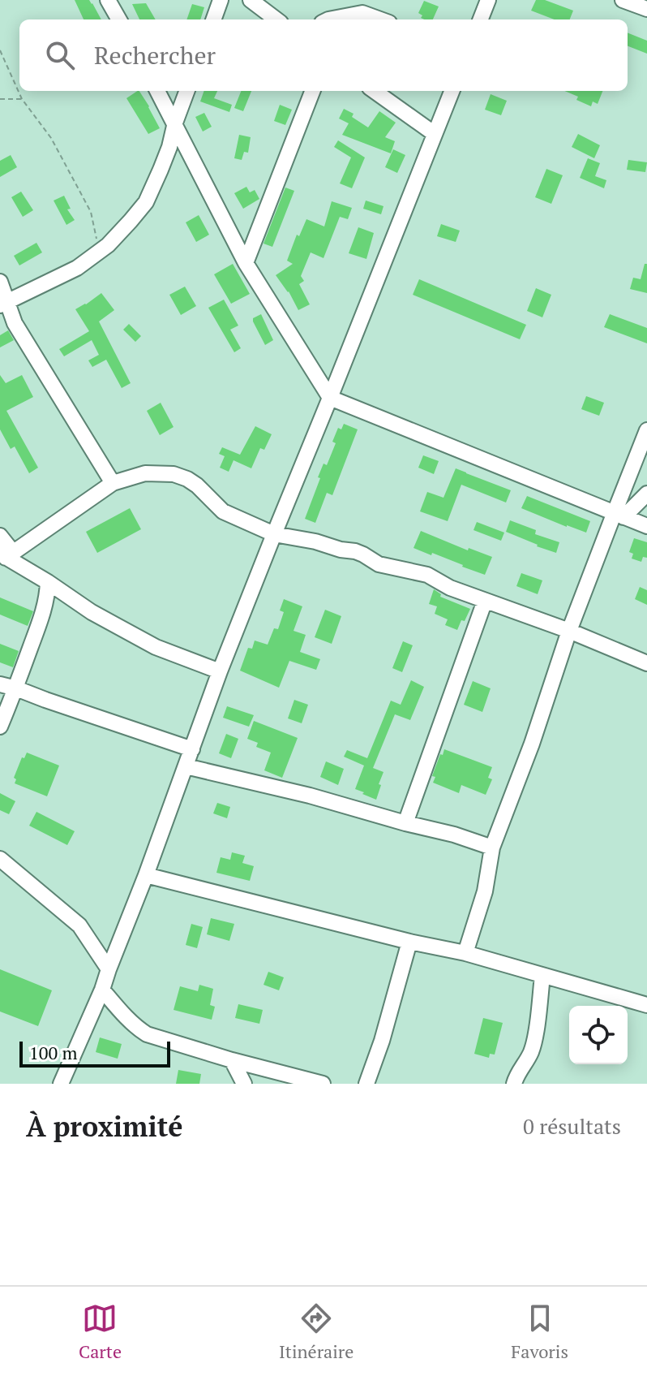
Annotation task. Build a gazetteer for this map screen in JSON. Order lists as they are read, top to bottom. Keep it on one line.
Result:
{"scale_bar":"100 m","page":{"search":"Rechercher","scale":"100 m","heading":["À proximité","0 résultats"],"nav":["Carte","Itinéraire","Favoris"]}}
